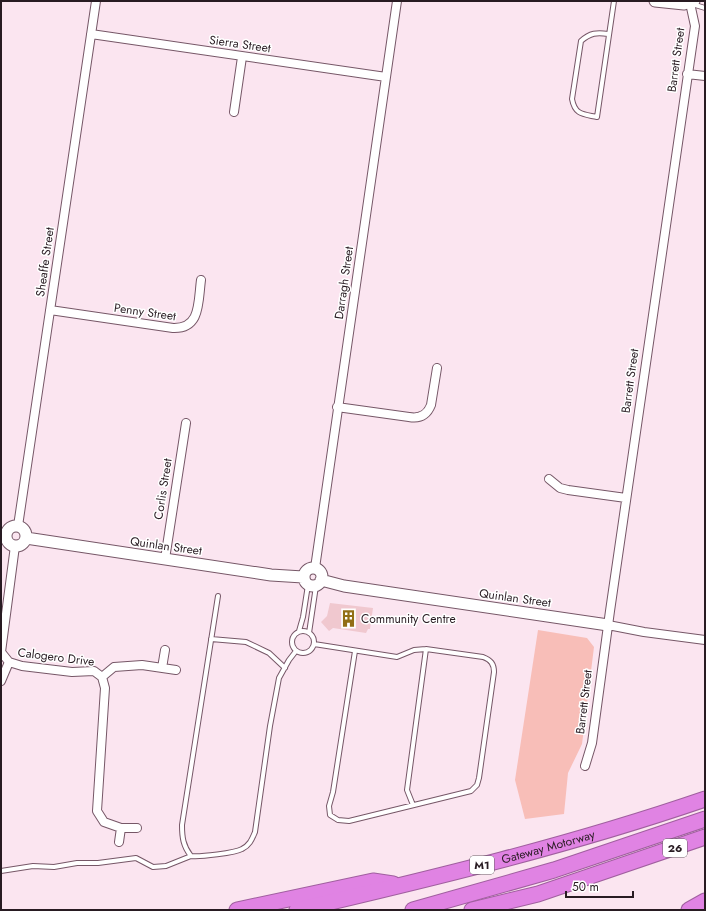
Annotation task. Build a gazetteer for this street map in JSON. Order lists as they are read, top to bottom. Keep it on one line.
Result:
{"streets":{"highway":["Gateway Motorway","26","M1"],"street":["Sierra Street","Barrett Street","Sheaffe Street","Darragh Street","Penny Street","Corlis Street","Quinlan Street","Calogero Drive"]},"crossings":[["Sierra Street","Sheaffe Street"],["Sierra Street","Darragh Street"],["Barrett Street","Quinlan Street"],["Sheaffe Street","Penny Street"],["Sheaffe Street","Quinlan Street"],["Sheaffe Street","Calogero Drive"],["Corlis Street","Quinlan Street"],["Quinlan Street","Calogero Drive"]],"places":{"building":["Community Centre"]},"scale_bar":"50 m"}
